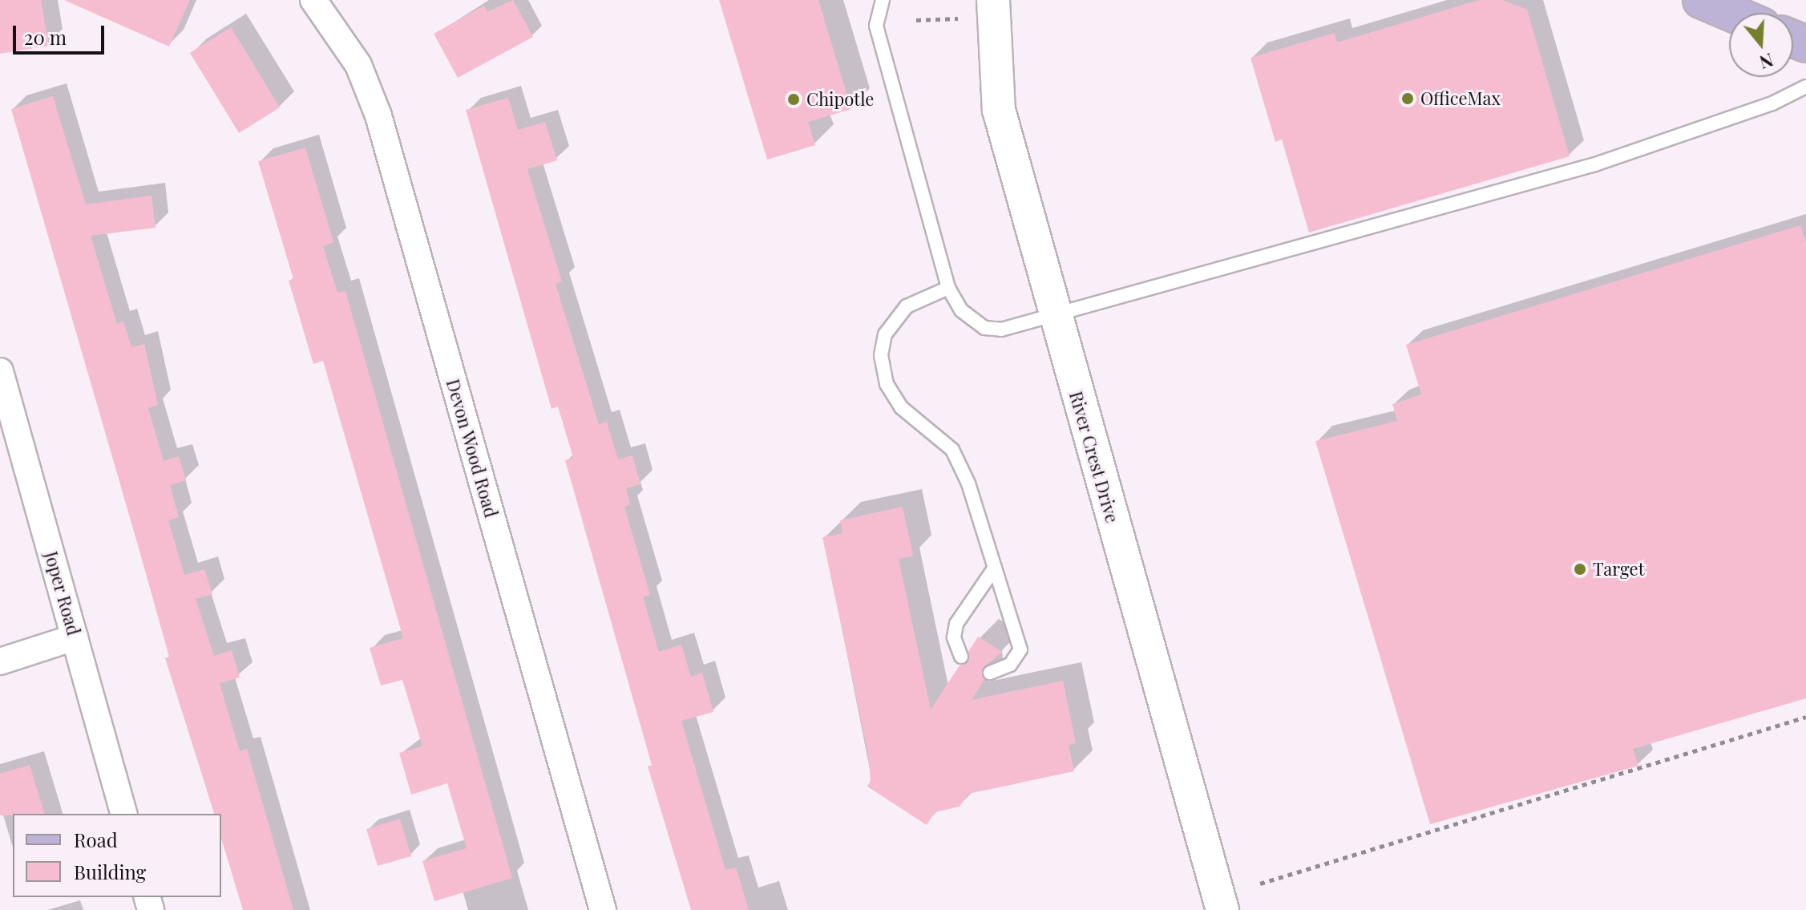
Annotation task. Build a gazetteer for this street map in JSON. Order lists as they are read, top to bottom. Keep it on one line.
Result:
{"streets":{"street":["Devon Wood Road","River Crest Drive","Joper Road"]},"places":["OfficeMax","Chipotle","Target"],"legend":["Road","Building"],"scale_bar":"20 m","north":"bottom"}
